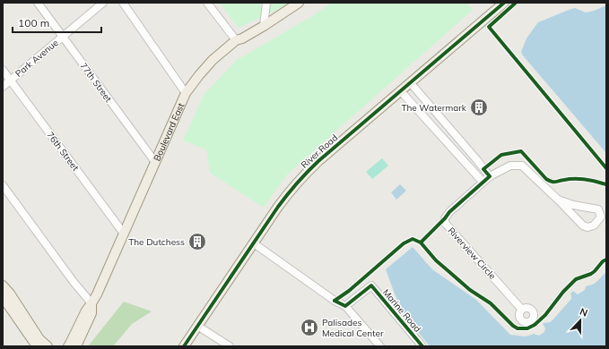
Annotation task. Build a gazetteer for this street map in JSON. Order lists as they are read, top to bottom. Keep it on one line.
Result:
{"streets":{"main road":["Boulevard East","River Road"],"street":["Park Avenue","77th Street","76th Street","Riverview Circle","Marine Road"]},"crossings":[["Park Avenue","77th Street"],["Park Avenue","76th Street"],["77th Street","Boulevard East"],["Boulevard East","76th Street"]],"places":{"building":["The Watermark","The Dutchess"],"hospital":["Palisades Medical Center"]},"scale_bar":"100 m","north":"top"}
